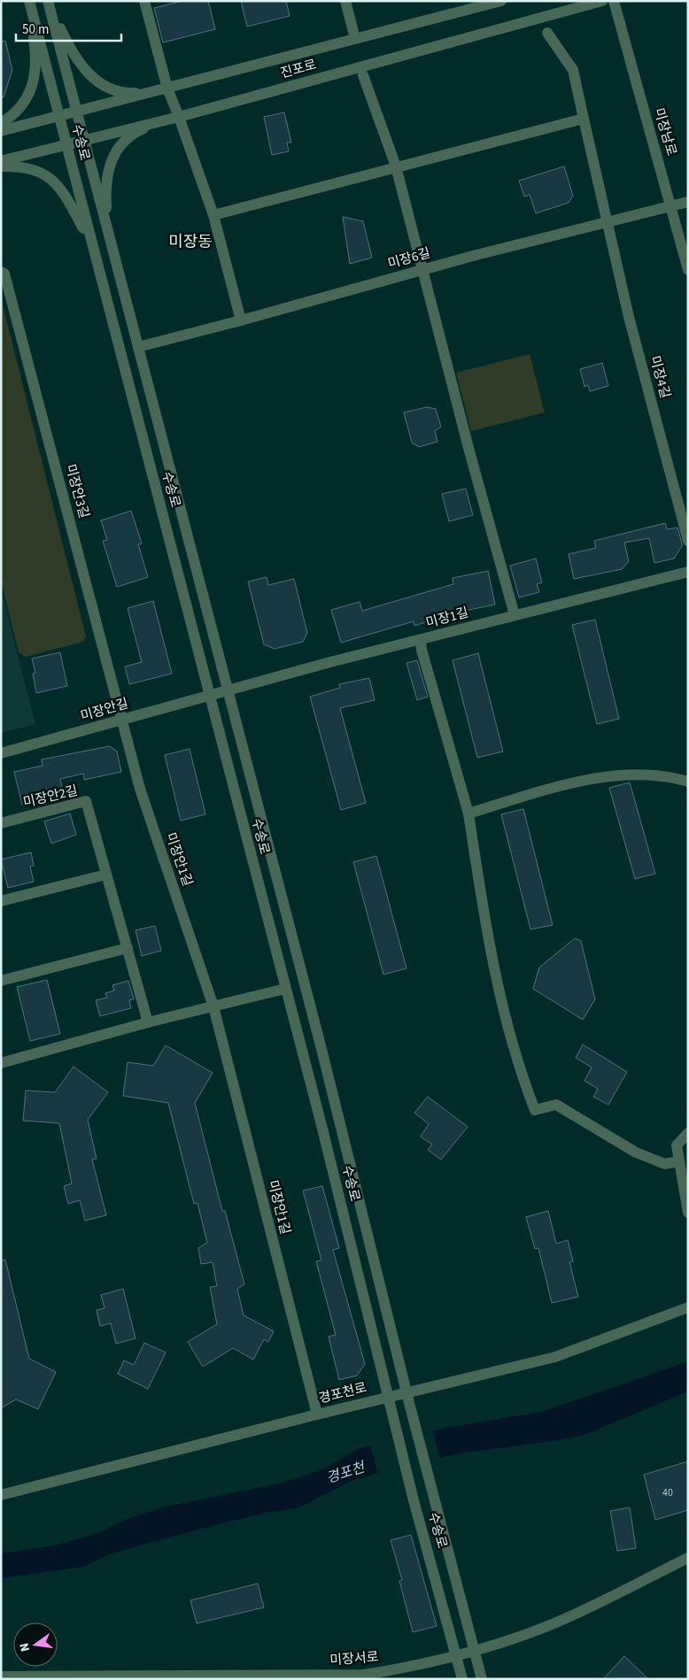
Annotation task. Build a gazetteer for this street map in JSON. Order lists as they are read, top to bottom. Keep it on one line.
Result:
{"streets":{"street":["진포로","미장남로","수송로","미장6길","미장4길","미장안3길","미장1길","미장안길","미장안2길","미장안1길","경포천로","미장서로"]},"crossings":[["진포로","수송로"],["미장남로","미장6길"],["수송로","미장6길"],["수송로","미장1길"],["수송로","미장안길"],["수송로","경포천로"],["수송로","미장서로"],["미장6길","미장4길"],["미장안3길","미장안길"],["미장안3길","미장안1길"],["미장1길","미장안길"],["미장안길","미장안1길"],["미장안1길","경포천로"]],"districts":["미장동"],"water":["경포천"],"house_numbers":["40"],"scale_bar":"50 m","north":"left"}
